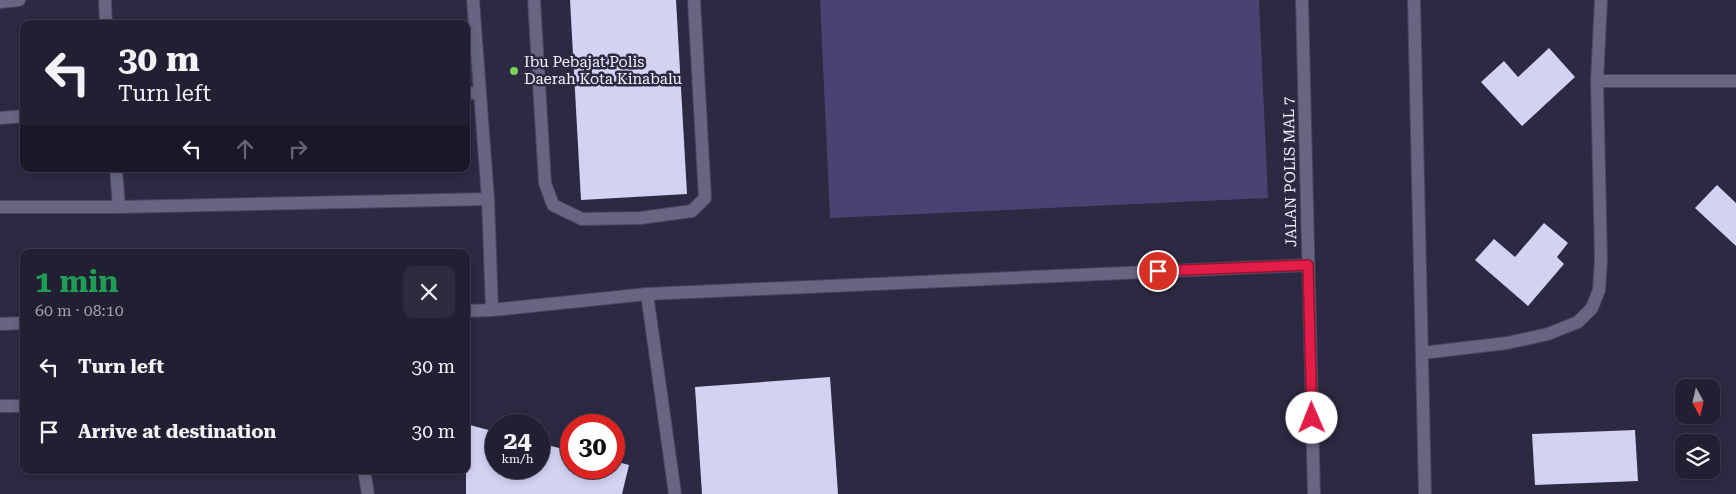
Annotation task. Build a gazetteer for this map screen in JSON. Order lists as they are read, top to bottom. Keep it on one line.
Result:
{"streets":{"street":["JALAN POLIS MAL 7"]},"places":["Ibu Pebajat Polis Daerah Kota Kinabalu"],"north":"bottom","page":{"turn":["30 m","Turn left"],"heading":["1 min","60 m · 08:10"],"list":[{"name":"Turn left","value":"30 m"},{"name":"Arrive at destination","value":"30 m"}],"speed":"24 km/h","limit":"30"}}
